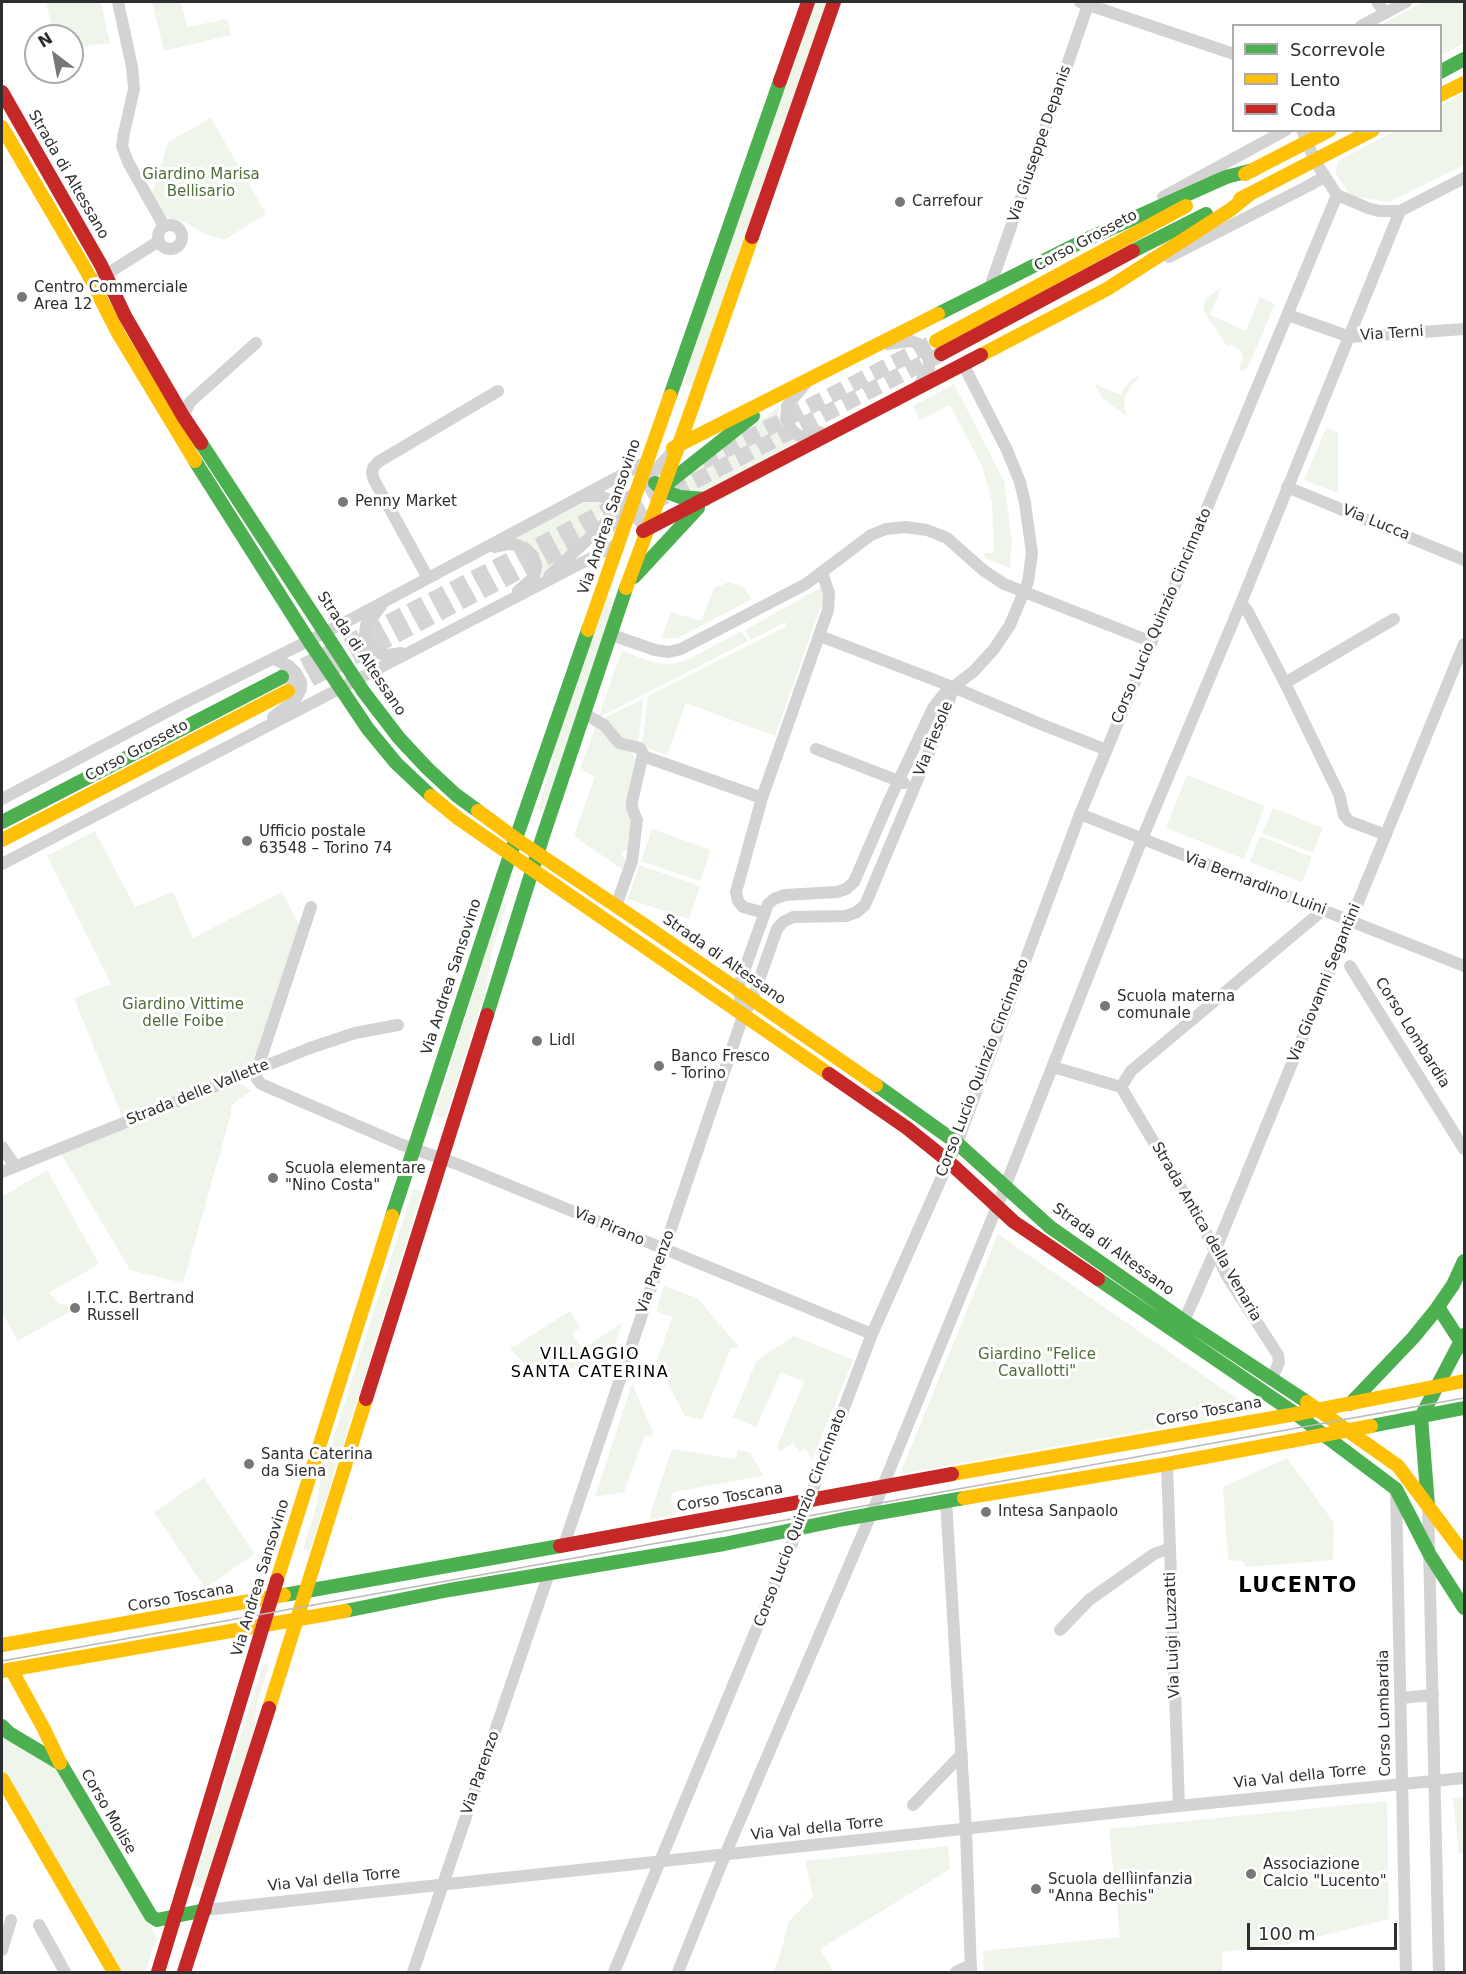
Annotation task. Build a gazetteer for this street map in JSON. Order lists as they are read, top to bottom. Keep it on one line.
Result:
{"streets":{"street":["Via Giuseppe Depanis","Strada di Altessano","Corso Grosseto","Via Terni","Via Andrea Sansovino","Via Lucca","Corso Lucio Quinzio Cincinnato","Via Fiesole","Via Bernardino Luini","Via Giovanni Segantini","Corso Lombardia","Strada delle Vallette","Via Pirano","Strada Antica della Venaria","Via Parenzo","Corso Toscana","Via Luigi Luzzatti","Via Val della Torre","Corso Molise"]},"crossings":[["Via Giuseppe Depanis","Corso Grosseto"],["Strada di Altessano","Corso Grosseto"],["Strada di Altessano","Via Andrea Sansovino"],["Strada di Altessano","Corso Lucio Quinzio Cincinnato"],["Strada di Altessano","Via Fiesole"],["Strada di Altessano","Via Giovanni Segantini"],["Strada di Altessano","Corso Lombardia"],["Strada di Altessano","Strada Antica della Venaria"],["Strada di Altessano","Via Parenzo"],["Strada di Altessano","Corso Toscana"],["Corso Grosseto","Via Andrea Sansovino"],["Via Terni","Corso Lucio Quinzio Cincinnato"],["Via Andrea Sansovino","Via Pirano"],["Via Andrea Sansovino","Corso Toscana"],["Via Andrea Sansovino","Via Val della Torre"],["Via Andrea Sansovino","Corso Molise"],["Corso Lucio Quinzio Cincinnato","Via Bernardino Luini"],["Corso Lucio Quinzio Cincinnato","Via Pirano"],["Corso Lucio Quinzio Cincinnato","Corso Toscana"],["Corso Lucio Quinzio Cincinnato","Via Val della Torre"],["Via Fiesole","Via Parenzo"],["Via Bernardino Luini","Via Giovanni Segantini"],["Via Giovanni Segantini","Strada Antica della Venaria"],["Corso Lombardia","Via Val della Torre"],["Strada delle Vallette","Via Pirano"],["Via Pirano","Via Parenzo"],["Via Parenzo","Corso Toscana"],["Via Parenzo","Via Val della Torre"],["Via Luigi Luzzatti","Via Val della Torre"]],"districts":["VILLAGGIO SANTA CATERINA","LUCENTO"],"parks":["Giardino Marisa Bellisario","Giardino Vittime delle Foibe","Giardino \"Felice Cavallotti\""],"places":["Carrefour","Centro Commerciale Area 12","Penny Market","Ufficio postale 63548 – Torino 74","Scuola materna comunale","Lidl","Banco Fresco - Torino","Scuola elementare \"Nino Costa\"","I.T.C. Bertrand Russell","Santa Caterina da Siena","Intesa Sanpaolo","Associazione Calcio \"Lucento\"","Scuola dellìinfanzia \"Anna Bechis\""],"legend":["Scorrevole","Lento","Coda"],"scale_bar":"100 m","north":"top left"}
